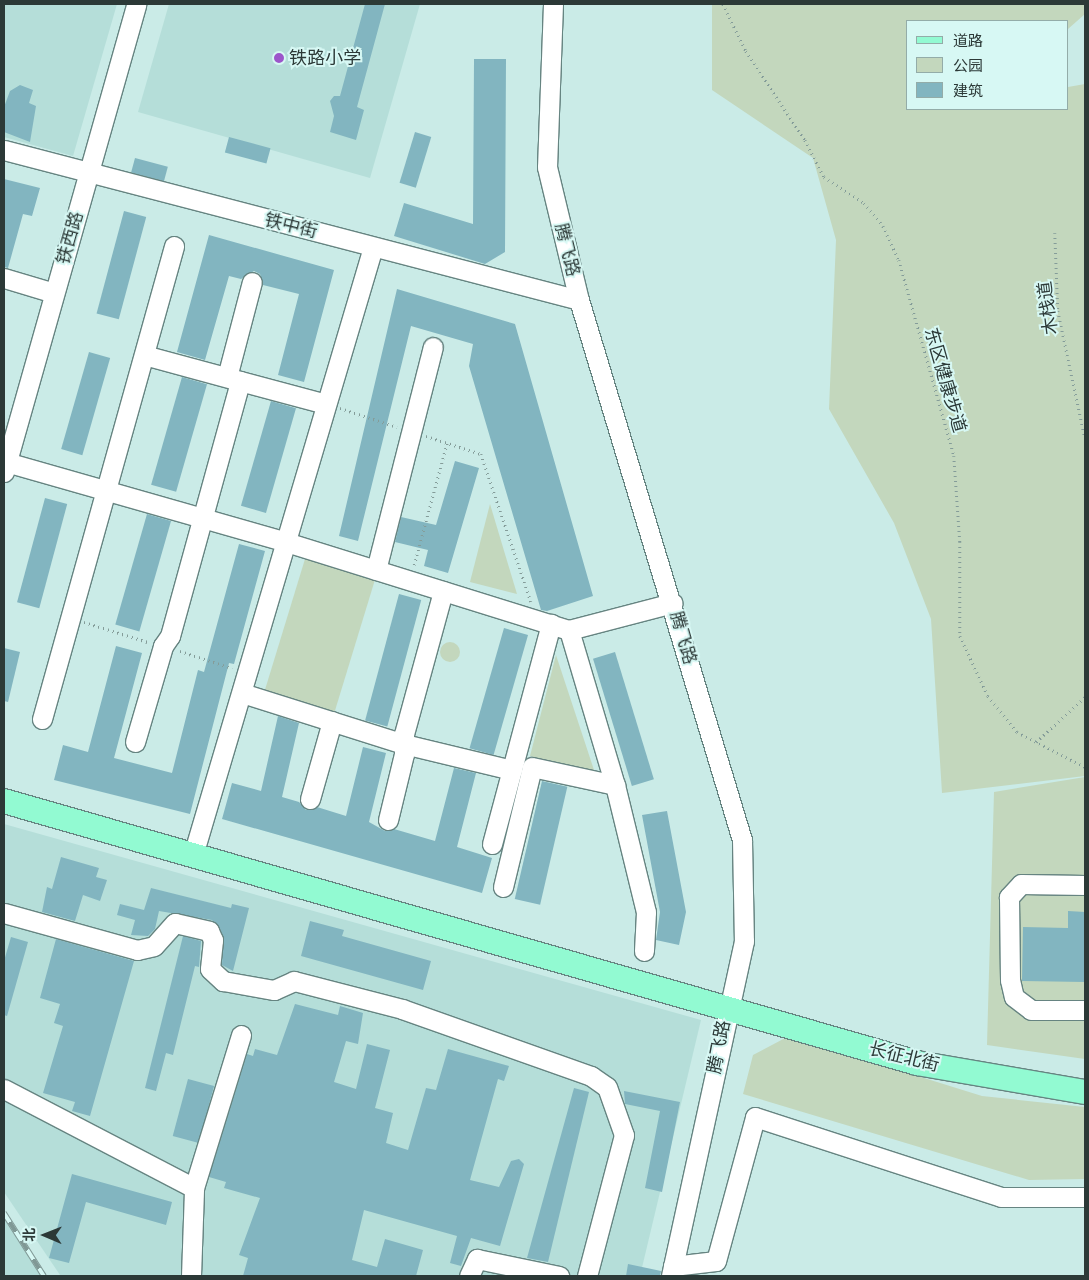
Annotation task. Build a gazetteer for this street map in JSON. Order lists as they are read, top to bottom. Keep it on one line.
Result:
{"streets":{"main road":["长征北街"],"street":["铁中街","铁西路","腾飞路"],"path":["木栈道","东区健康步道"]},"crossings":[["铁中街","铁西路"],["铁中街","腾飞路"],["腾飞路","长征北街"]],"places":["铁路小学"],"legend":["道路","公园","建筑"],"north":"left"}
